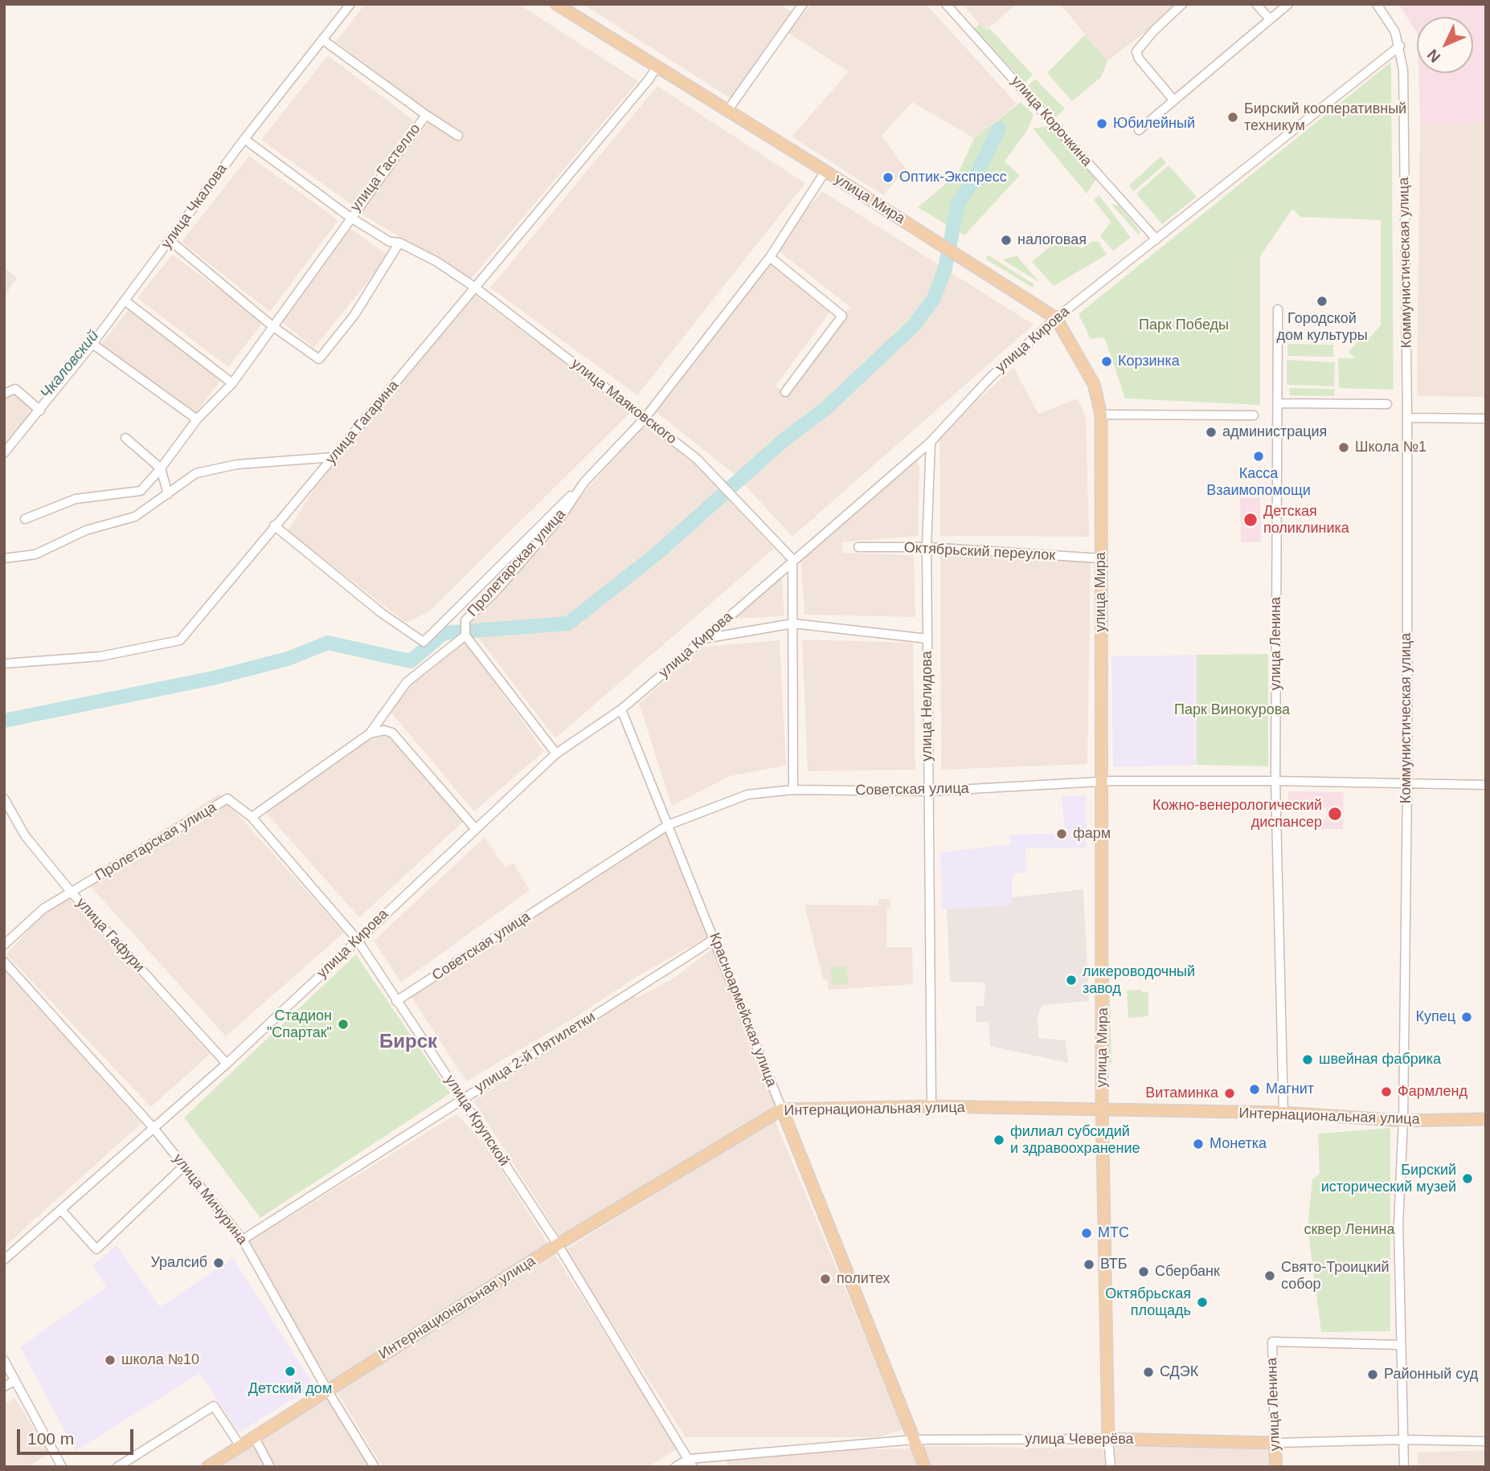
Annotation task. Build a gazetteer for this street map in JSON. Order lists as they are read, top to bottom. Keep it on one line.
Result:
{"streets":{"main road":["улица Мира","улица Ленина","Красноармейская улица","Интернациональная улица","улица Чеверёва"],"street":["улица Корочкина","улица Гастелло","улица Чкалова","Коммунистическая улица","улица Кирова","улица Маяковского","улица Гагарина","Октябрьский переулок","Пролетарская улица","улица Нелидова","Советская улица","улица Гафури","улица 2-й Пятилетки","улица Крупской","улица Мичурина"]},"crossings":[["улица Корочкина","улица Кирова"],["улица Гастелло","улица Чкалова"],["улица Гастелло","улица Маяковского"],["улица Мира","улица Кирова"],["улица Мира","улица Гагарина"],["улица Мира","Октябрьский переулок"],["улица Мира","Пролетарская улица"],["улица Мира","Советская улица"],["улица Мира","Интернациональная улица"],["улица Мира","улица Чеверёва"],["улица Чкалова","улица Маяковского"],["Коммунистическая улица","улица Кирова"],["Коммунистическая улица","улица Ленина"],["Коммунистическая улица","Советская улица"],["Коммунистическая улица","Интернациональная улица"],["Коммунистическая улица","улица Чеверёва"],["улица Кирова","улица Маяковского"],["улица Кирова","улица Нелидова"],["улица Кирова","улица Гафури"],["улица Кирова","Красноармейская улица"],["улица Кирова","улица Крупской"],["улица Кирова","улица Мичурина"],["улица Маяковского","улица Гагарина"],["улица Маяковского","Пролетарская улица"],["улица Гагарина","Пролетарская улица"],["Октябрьский переулок","улица Нелидова"],["Пролетарская улица","улица Гафури"],["Пролетарская улица","улица Крупской"],["улица Ленина","Советская улица"],["улица Ленина","Интернациональная улица"],["улица Ленина","улица Чеверёва"],["улица Нелидова","Советская улица"],["улица Нелидова","Интернациональная улица"],["Советская улица","Красноармейская улица"],["Советская улица","улица Крупской"],["Красноармейская улица","улица 2-й Пятилетки"],["Красноармейская улица","Интернациональная улица"],["Красноармейская улица","улица Чеверёва"],["улица 2-й Пятилетки","улица Крупской"],["улица 2-й Пятилетки","улица Мичурина"],["Интернациональная улица","улица Крупской"],["Интернациональная улица","улица Мичурина"],["улица Крупской","улица Чеверёва"]],"districts":["Бирск"],"water":["Чкаловский"],"parks":["Парк Победы","Парк Винокурова","сквер Ленина"],"places":["Бирский кооперативный техникум","Юбилейный","Оптик-Экспресс","налоговая","Городской дом культуры","Корзинка","администрация","Школа №1","Касса Взаимопомощи","Детская поликлиника","Кожно-венерологический диспансер","фарм","ликероводочный завод","Купец","Стадион \"Спартак\"","швейная фабрика","Магнит","Фармленд","Витаминка","филиал субсидий и здравоохранение","Монетка","Бирский исторический музей","МТС","Уралсиб","ВТБ","Сбербанк","Свято-Троицкий собор","политех","Октябрьская площадь","школа №10","Детский дом","СДЭК","Районный суд"],"scale_bar":"100 m","north":"bottom left"}
